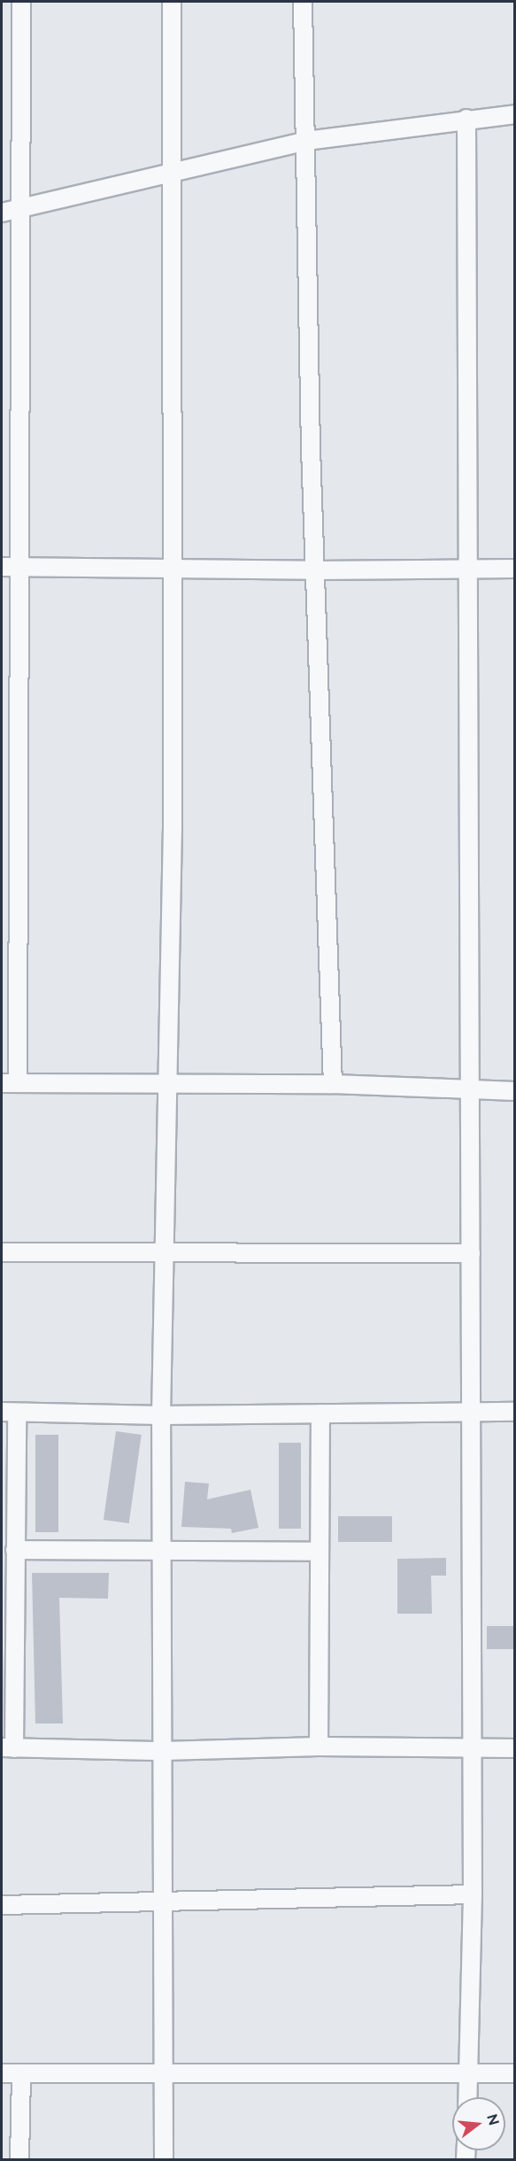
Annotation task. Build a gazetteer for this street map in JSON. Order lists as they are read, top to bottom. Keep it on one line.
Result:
{"north":"right"}
